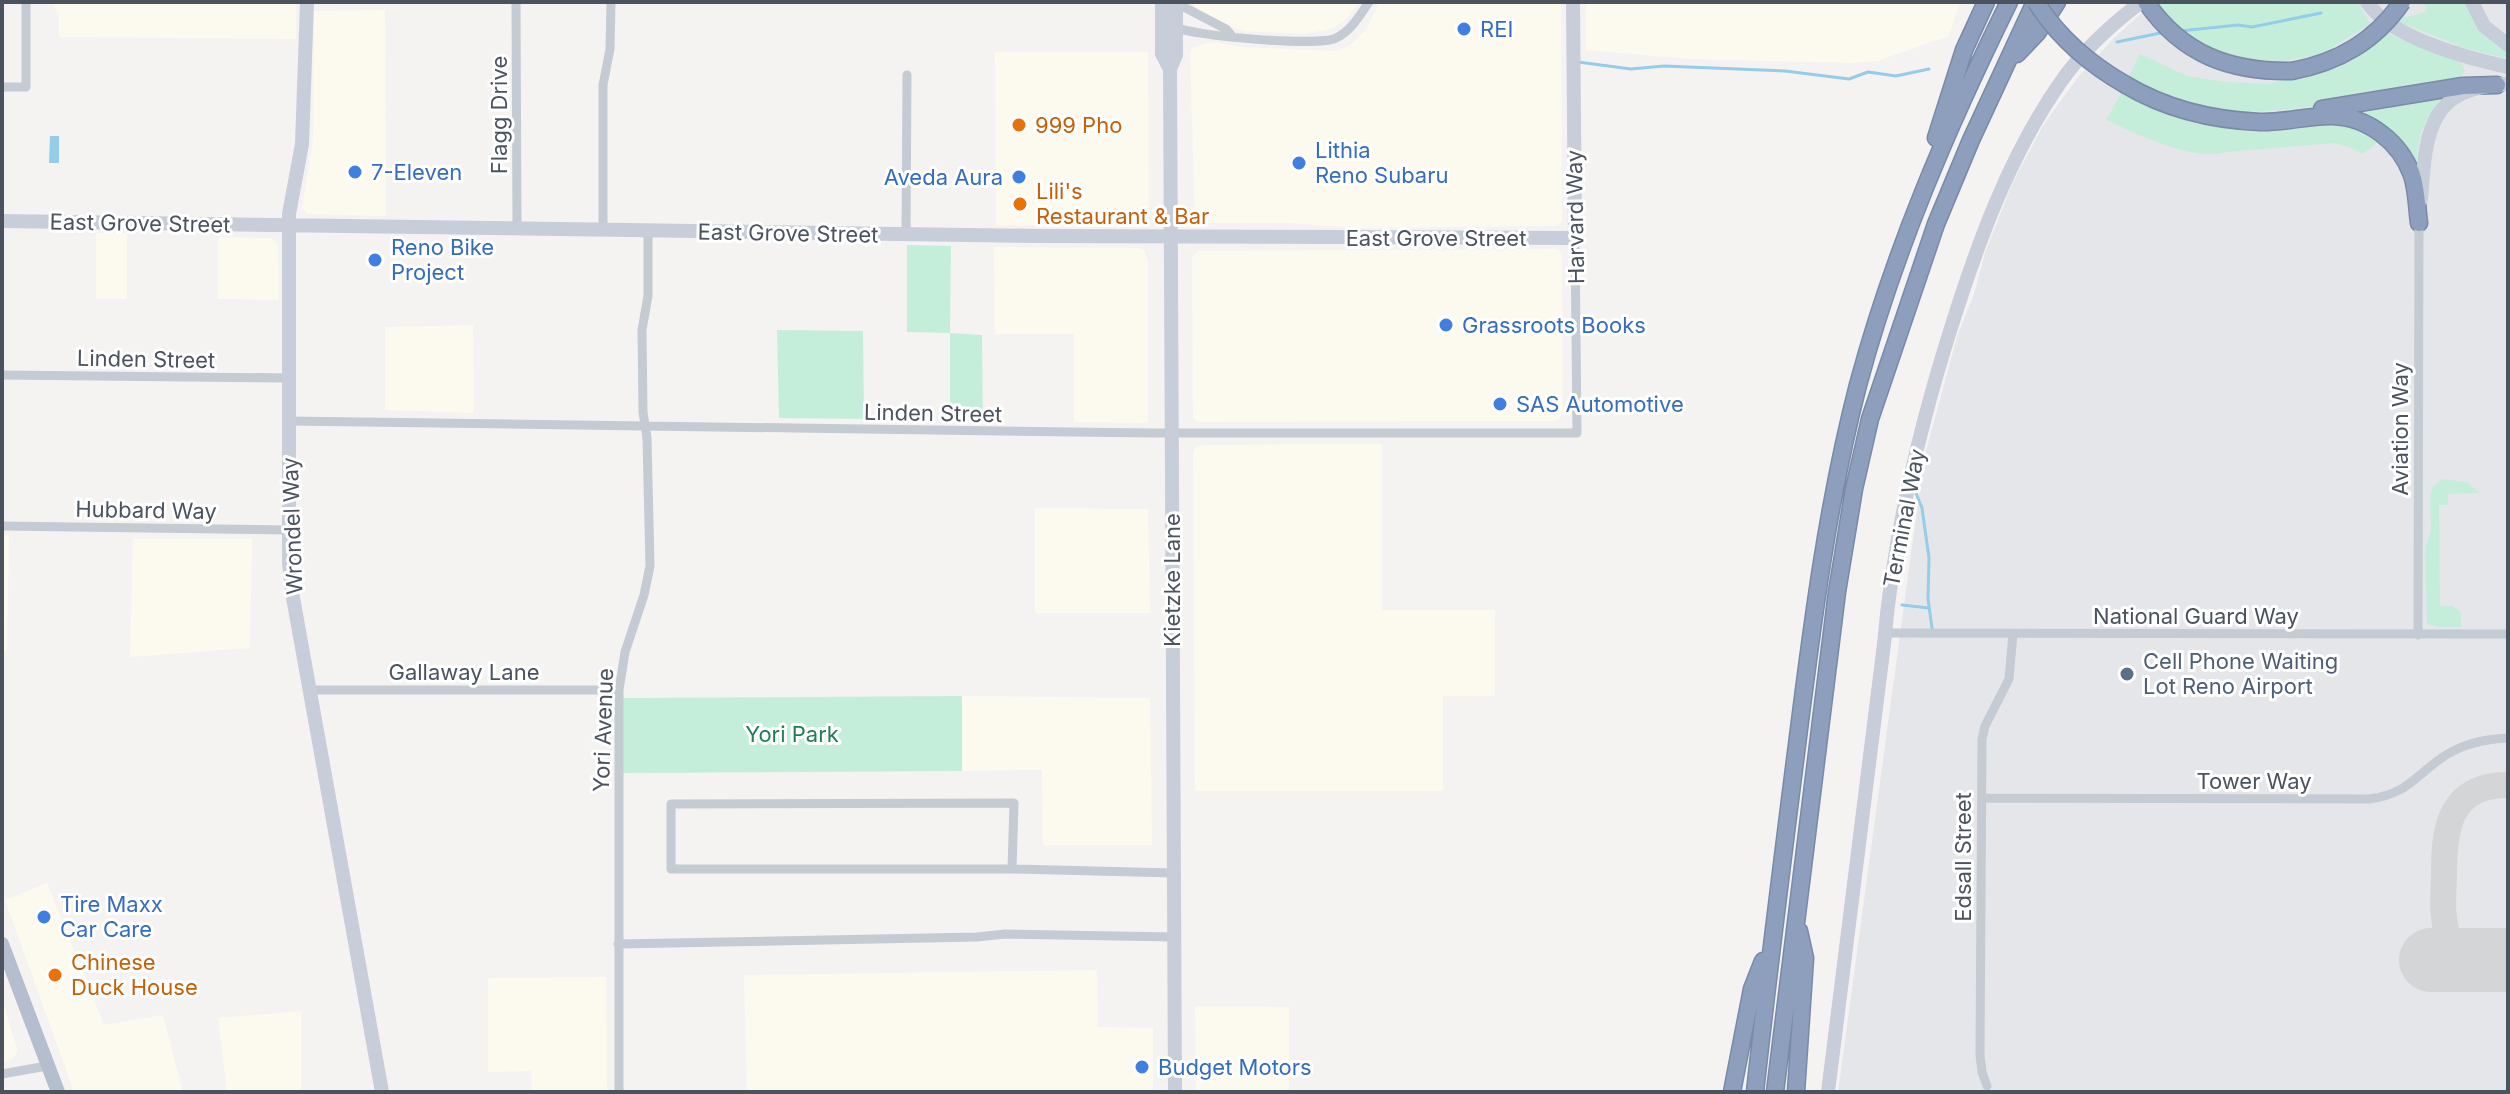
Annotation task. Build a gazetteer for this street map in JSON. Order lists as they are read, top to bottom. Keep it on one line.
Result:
{"streets":{"street":["Flagg Drive","Harvard Way","East Grove Street","Linden Street","Aviation Way","Hubbard Way","Terminal Way","Wrondel Way","Kietzke Lane","National Guard Way","Gallaway Lane","Yori Avenue","Tower Way","Edsall Street"]},"crossings":[["Flagg Drive","East Grove Street"],["Harvard Way","East Grove Street"],["Harvard Way","Linden Street"],["East Grove Street","Wrondel Way"],["East Grove Street","Kietzke Lane"],["East Grove Street","Yori Avenue"],["Linden Street","Wrondel Way"],["Linden Street","Kietzke Lane"],["Linden Street","Yori Avenue"],["Aviation Way","National Guard Way"],["Hubbard Way","Wrondel Way"],["Terminal Way","National Guard Way"],["Wrondel Way","Gallaway Lane"],["National Guard Way","Edsall Street"],["Gallaway Lane","Yori Avenue"],["Tower Way","Edsall Street"]],"parks":["Yori Park"],"places":["REI","999 Pho","Lithia Reno Subaru","7-Eleven","Aveda Aura","Lili's Restaurant & Bar","Reno Bike Project","Grassroots Books","SAS Automotive","Cell Phone Waiting Lot Reno Airport","Tire Maxx Car Care","Chinese Duck House","Budget Motors"]}
